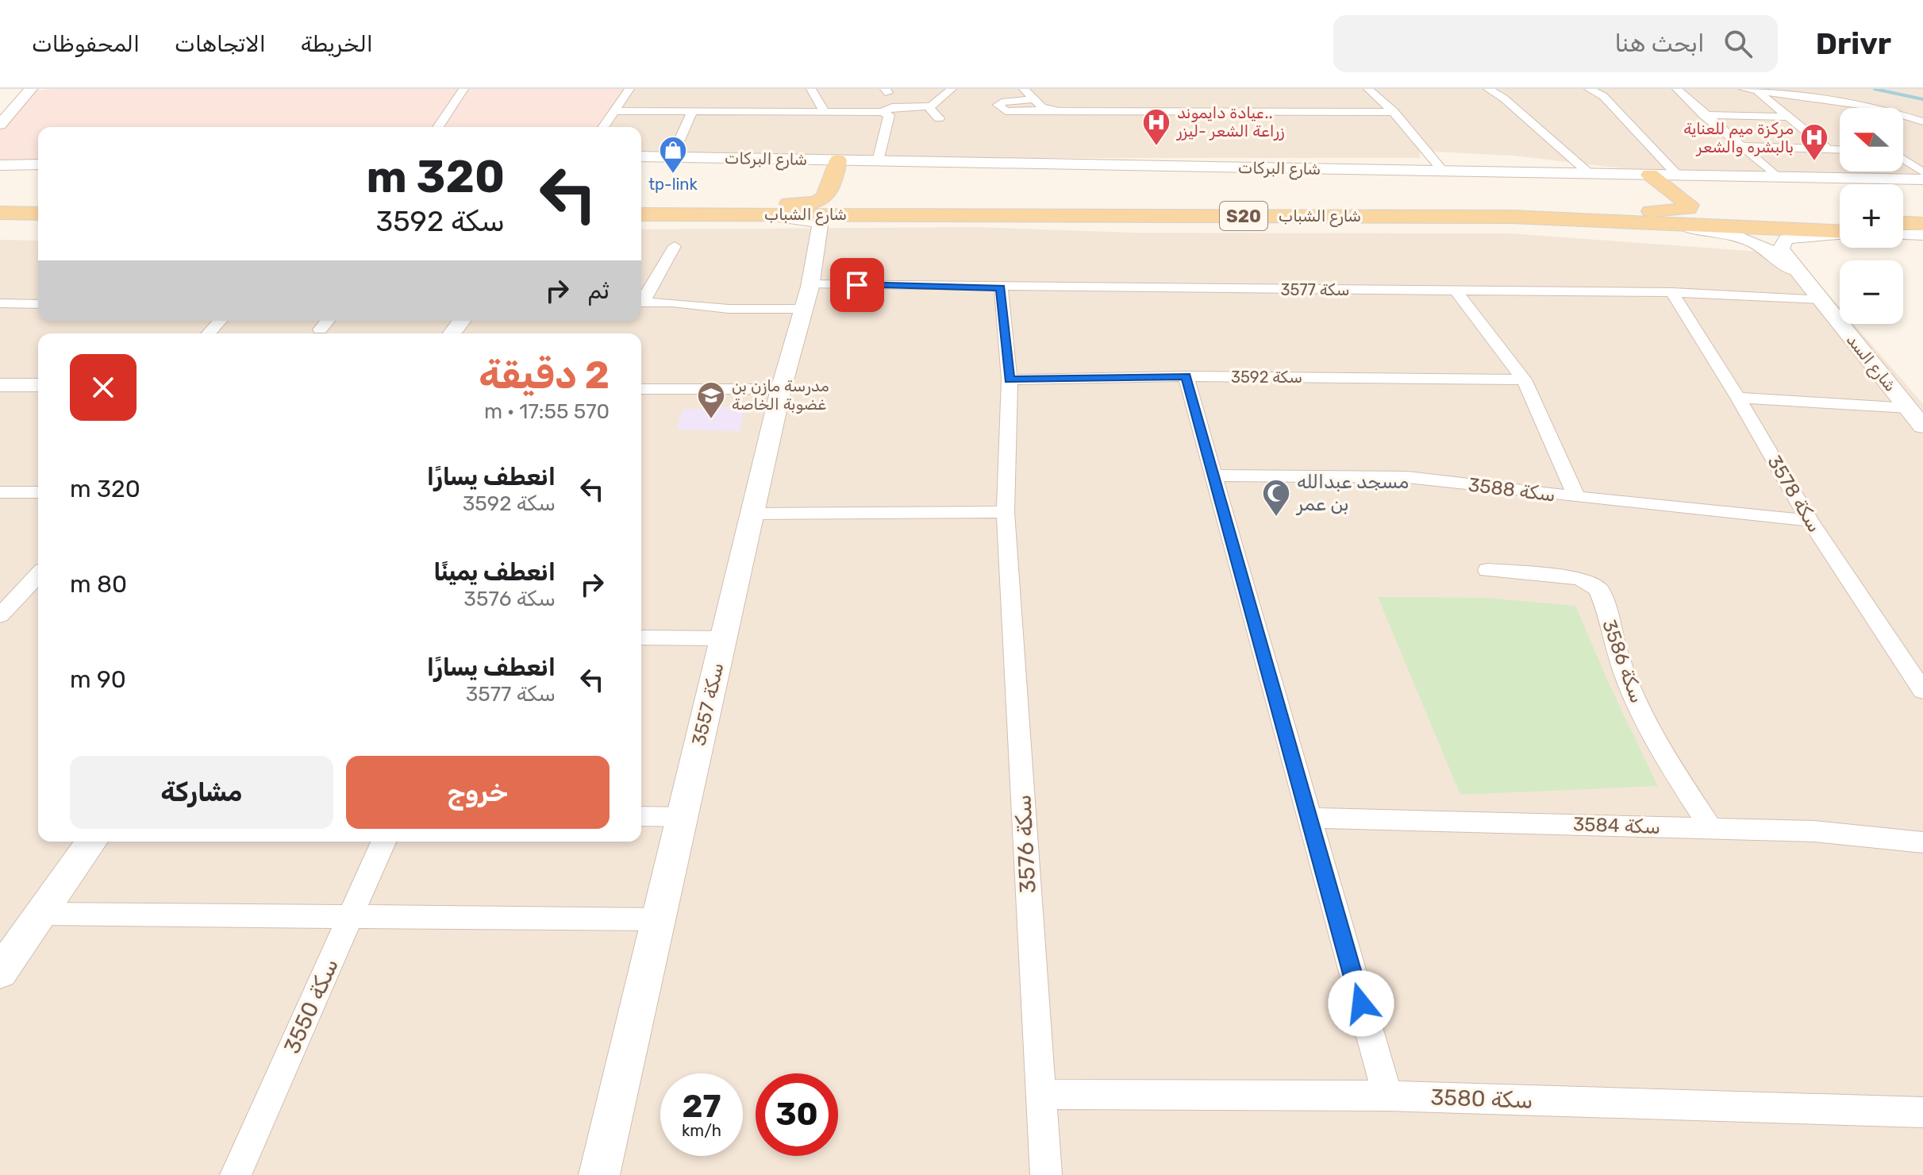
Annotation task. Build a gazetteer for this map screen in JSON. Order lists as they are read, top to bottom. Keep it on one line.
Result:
{"streets":{"main road":["شارع الشباب","S20"],"street":["شارع البركات","سكة 3577","شارع السد","سكة 3592","سكة 3588","سكة 3578","سكة 3586","سكة 3557","سكة 3584","سكة 3576","سكة 3550","سكة 3580"]},"crossings":[["سكة 3577","شارع السد"],["سكة 3577","سكة 3578"],["سكة 3577","سكة 3557"],["سكة 3577","سكة 3576"],["سكة 3592","سكة 3576"],["سكة 3588","سكة 3578"],["سكة 3586","سكة 3584"],["سكة 3576","سكة 3580"]],"places":{"hospital":["عيادة دايموند.. زراعة الشعر -ليزر","مركزة ميم للعناية بالبشره والشعر"],"shop":["tp-link"],"school or university":["مدرسة مازن بن غضوبة الخاصة"],"mosque":["مسجد عبدالله بن عمر"]},"north":"left","page":{"header":"Drivr","search":"ابحث هنا","nav":["الخريطة","الاتجاهات","المحفوظات"],"map_buttons":["+","−"],"turn":["320 m","سكة 3592"],"then":"ثم","heading":["2 دقيقة","570 m · 17:55"],"list":[{"name":"انعطف يسارًا","note":"سكة 3592","value":"320 m"},{"name":"انعطف يمينًا","note":"سكة 3576","value":"80 m"},{"name":"انعطف يسارًا","note":"سكة 3577","value":"90 m"}],"buttons":["خروج","مشاركة"],"speed":"27 km/h","limit":"30"}}
